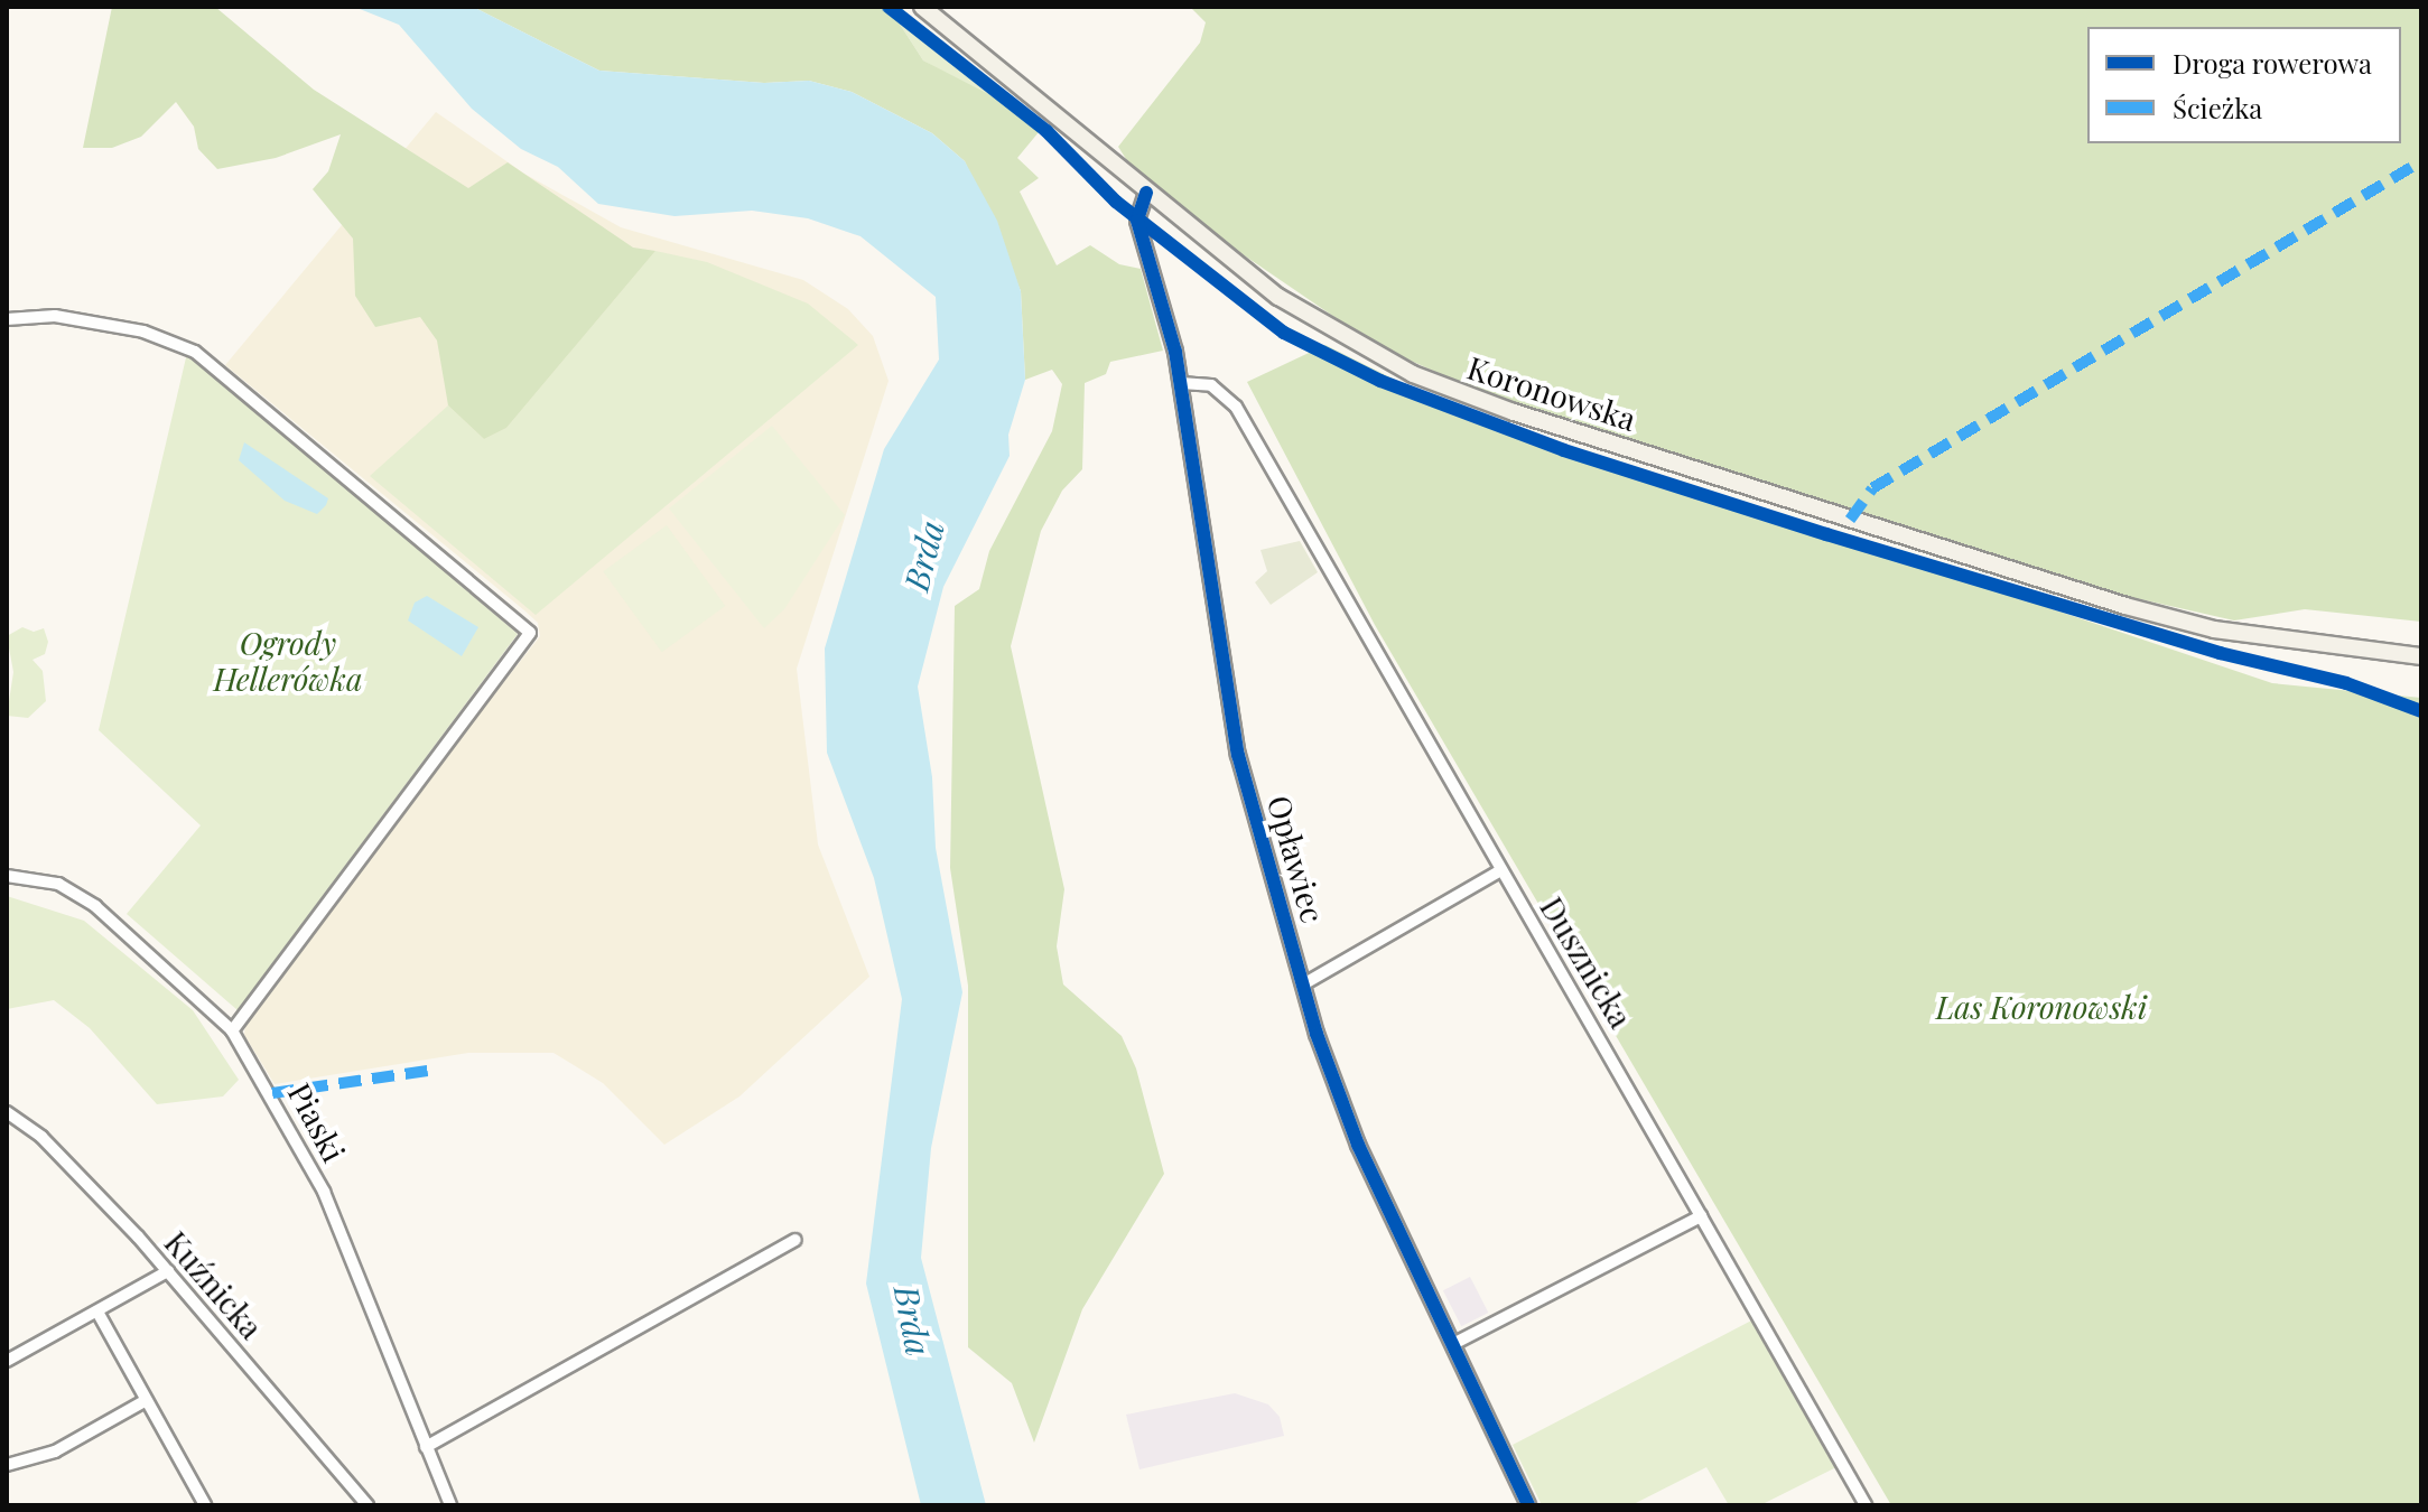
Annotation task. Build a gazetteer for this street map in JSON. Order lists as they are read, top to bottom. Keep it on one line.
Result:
{"streets":{"main road":["Koronowska"],"street":["Opławiec","Dusznicka","Piaski","Kuźnicka"]},"crossings":[["Koronowska","Opławiec"],["Opławiec","Dusznicka"]],"water":["Brda"],"parks":["Ogrody Hellerówka","Las Koronowski"],"legend":["Droga rowerowa","Ścieżka"]}
